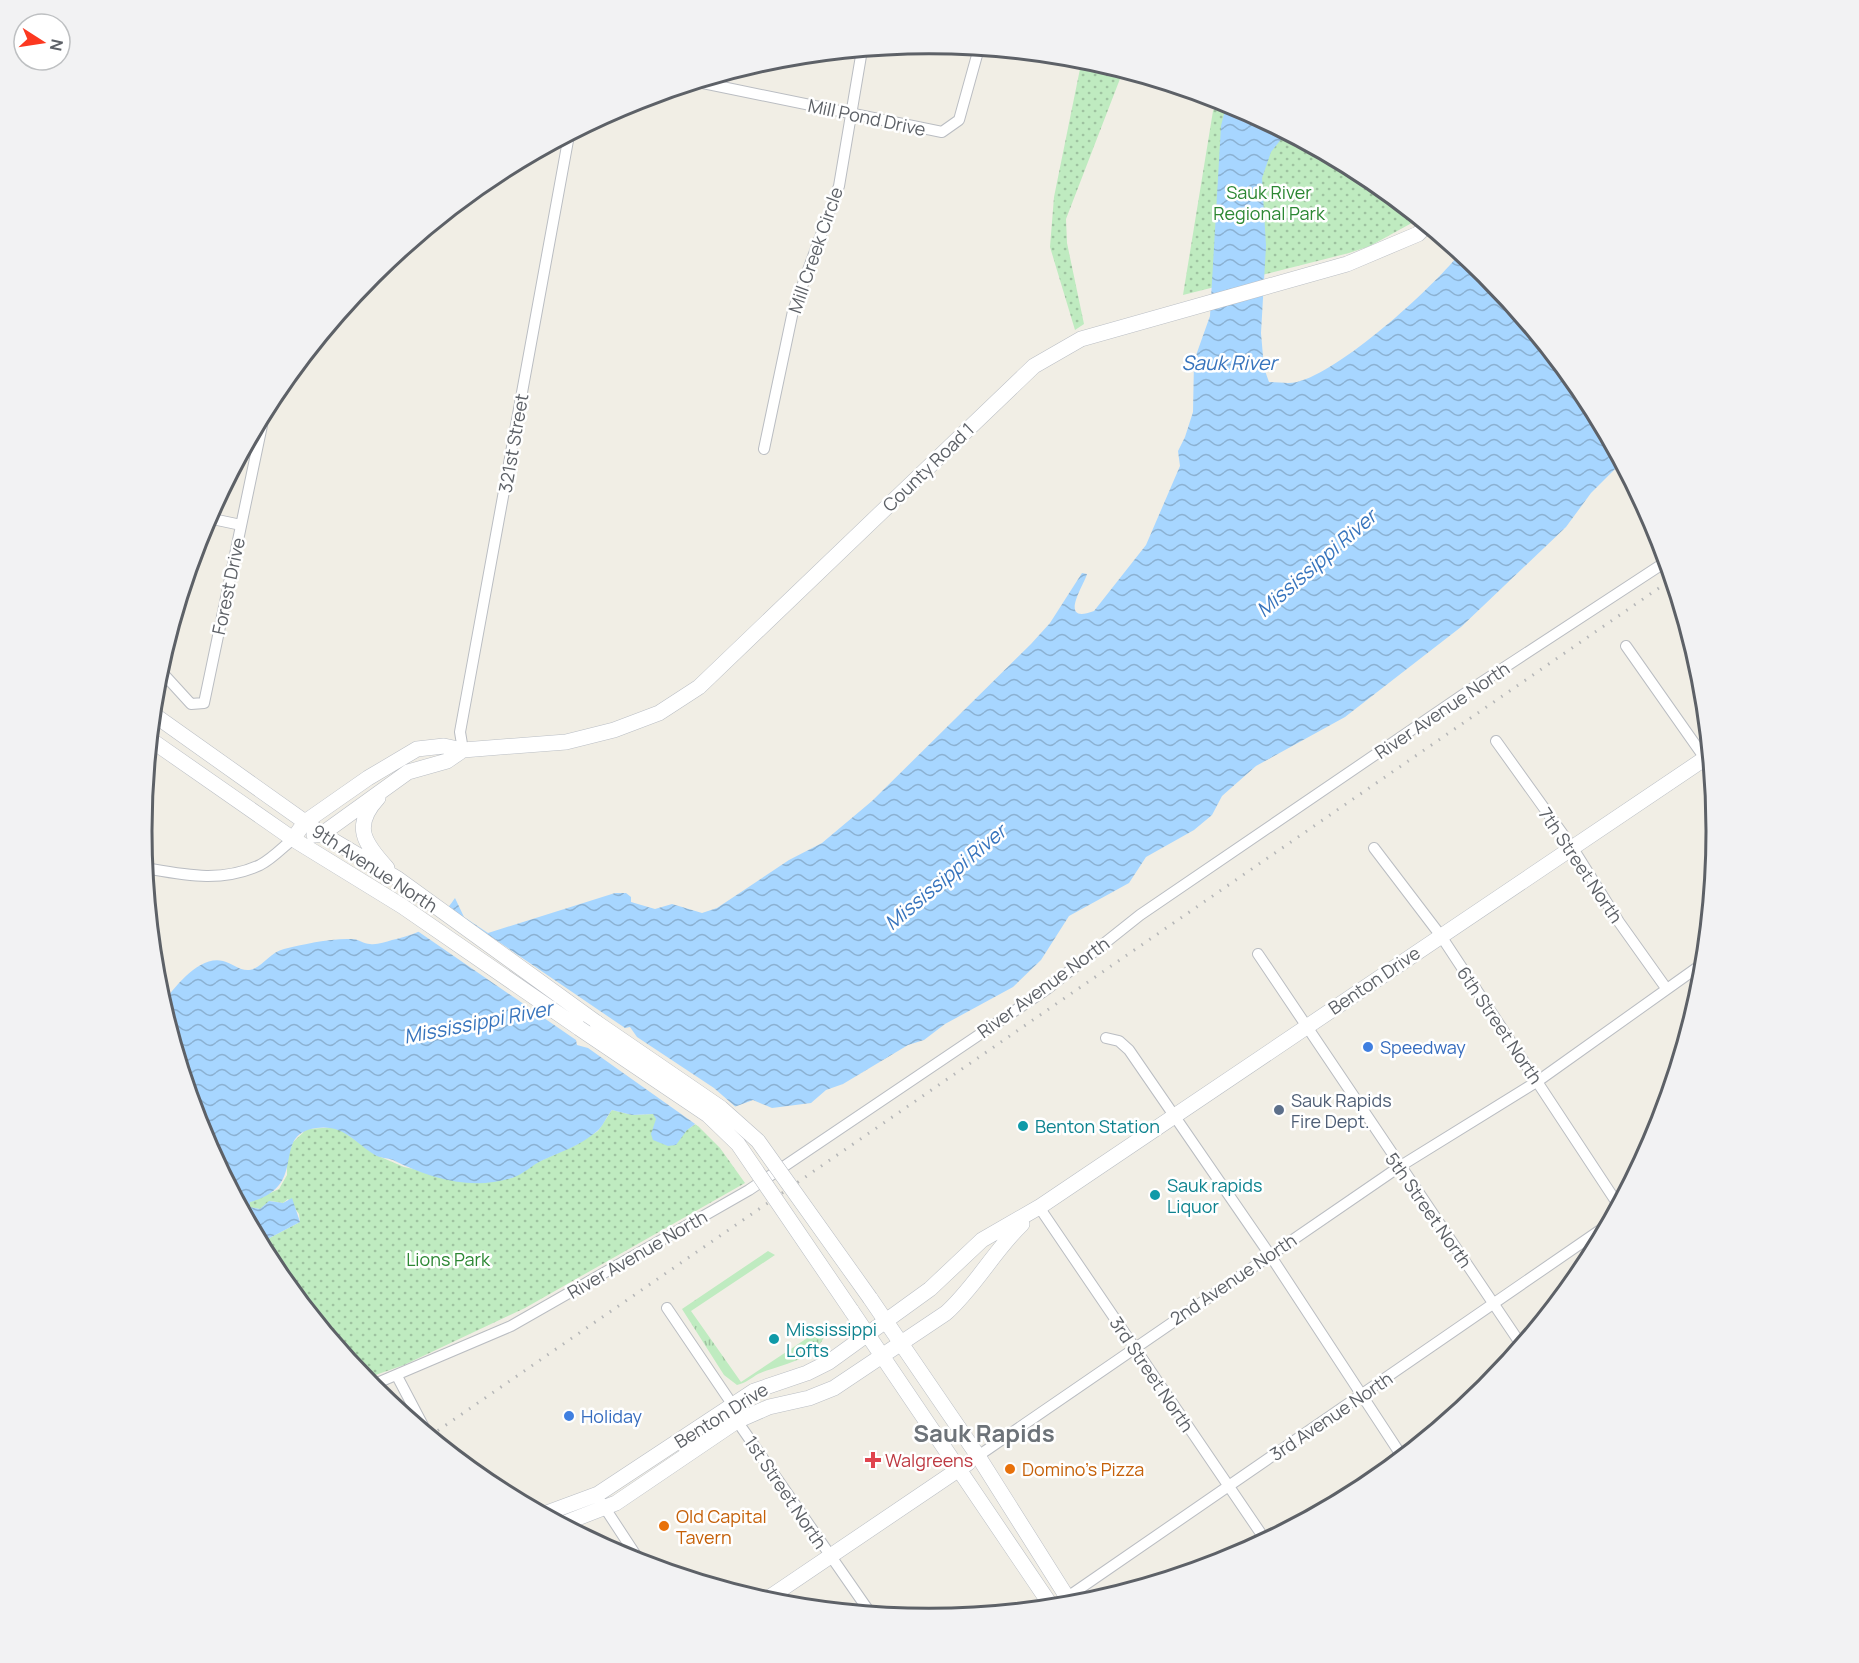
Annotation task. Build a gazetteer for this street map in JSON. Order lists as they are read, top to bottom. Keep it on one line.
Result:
{"streets":{"main road":["County Road 1","9th Avenue North","Benton Drive","2nd Avenue North"],"street":["Mill Pond Drive","Mill Creek Circle","321st Street","Forest Drive","River Avenue North","7th Street North","6th Street North","5th Street North","3rd Street North","3rd Avenue North","1st Street North"]},"crossings":[["Mill Pond Drive","Mill Creek Circle"],["321st Street","County Road 1"],["County Road 1","9th Avenue North"],["7th Street North","Benton Drive"],["7th Street North","2nd Avenue North"],["9th Avenue North","Benton Drive"],["9th Avenue North","2nd Avenue North"],["Benton Drive","6th Street North"],["Benton Drive","5th Street North"],["Benton Drive","3rd Street North"],["Benton Drive","1st Street North"],["6th Street North","2nd Avenue North"],["5th Street North","2nd Avenue North"],["5th Street North","3rd Avenue North"],["2nd Avenue North","3rd Street North"],["2nd Avenue North","1st Street North"],["3rd Street North","3rd Avenue North"]],"districts":["Sauk Rapids"],"water":["Sauk River","Mississippi River"],"parks":["Sauk River Regional Park","Lions Park"],"places":{"other":["Speedway","Sauk Rapids Fire Dept.","Benton Station","Sauk rapids Liquor","Mississippi Lofts","Holiday","Domino's Pizza","Old Capital Tavern"],"health":["Walgreens"]},"north":"right"}
